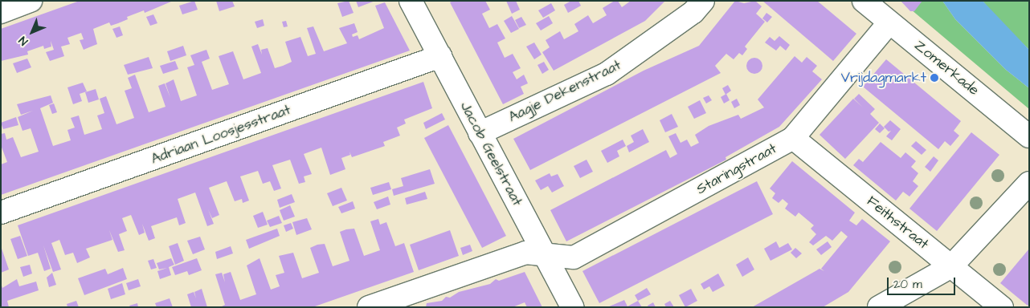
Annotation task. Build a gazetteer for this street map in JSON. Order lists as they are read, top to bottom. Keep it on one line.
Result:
{"streets":{"street":["Zomerkade","Aagje Dekenstraat","Adriaan Loosjesstraat","Jacob Geelstraat","Staringstraat","Feithstraat"]},"crossings":[["Zomerkade","Staringstraat"],["Aagje Dekenstraat","Jacob Geelstraat"],["Adriaan Loosjesstraat","Jacob Geelstraat"],["Jacob Geelstraat","Staringstraat"],["Staringstraat","Feithstraat"]],"places":["Vrijdagmarkt"],"scale_bar":"20 m","north":"bottom left"}
